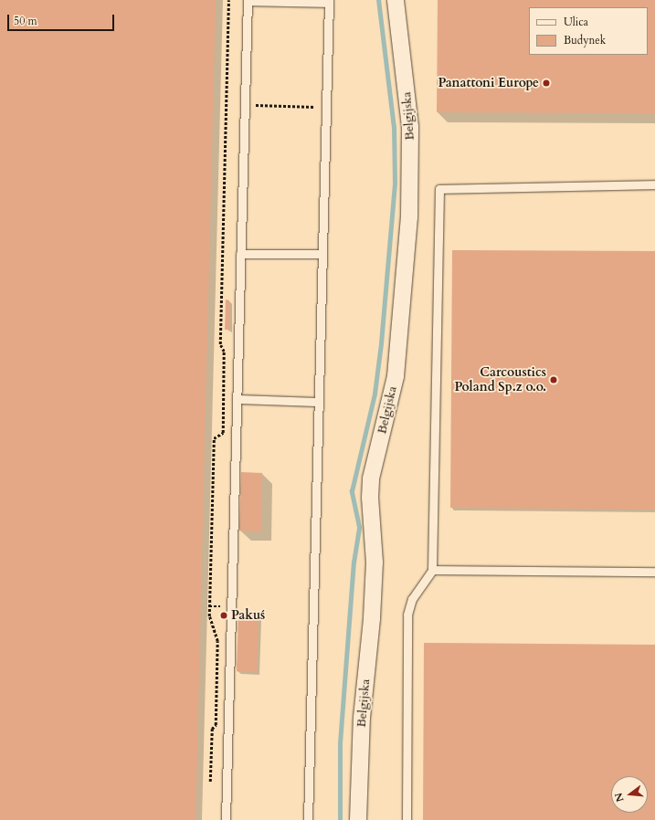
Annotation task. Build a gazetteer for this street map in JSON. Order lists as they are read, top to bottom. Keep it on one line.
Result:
{"streets":{"street":["Belgijska"]},"places":["Panattoni Europe","Carcoustics Poland Sp.z o.o.","Pakuś"],"legend":["Ulica","Budynek"],"scale_bar":"50 m","north":"left"}
